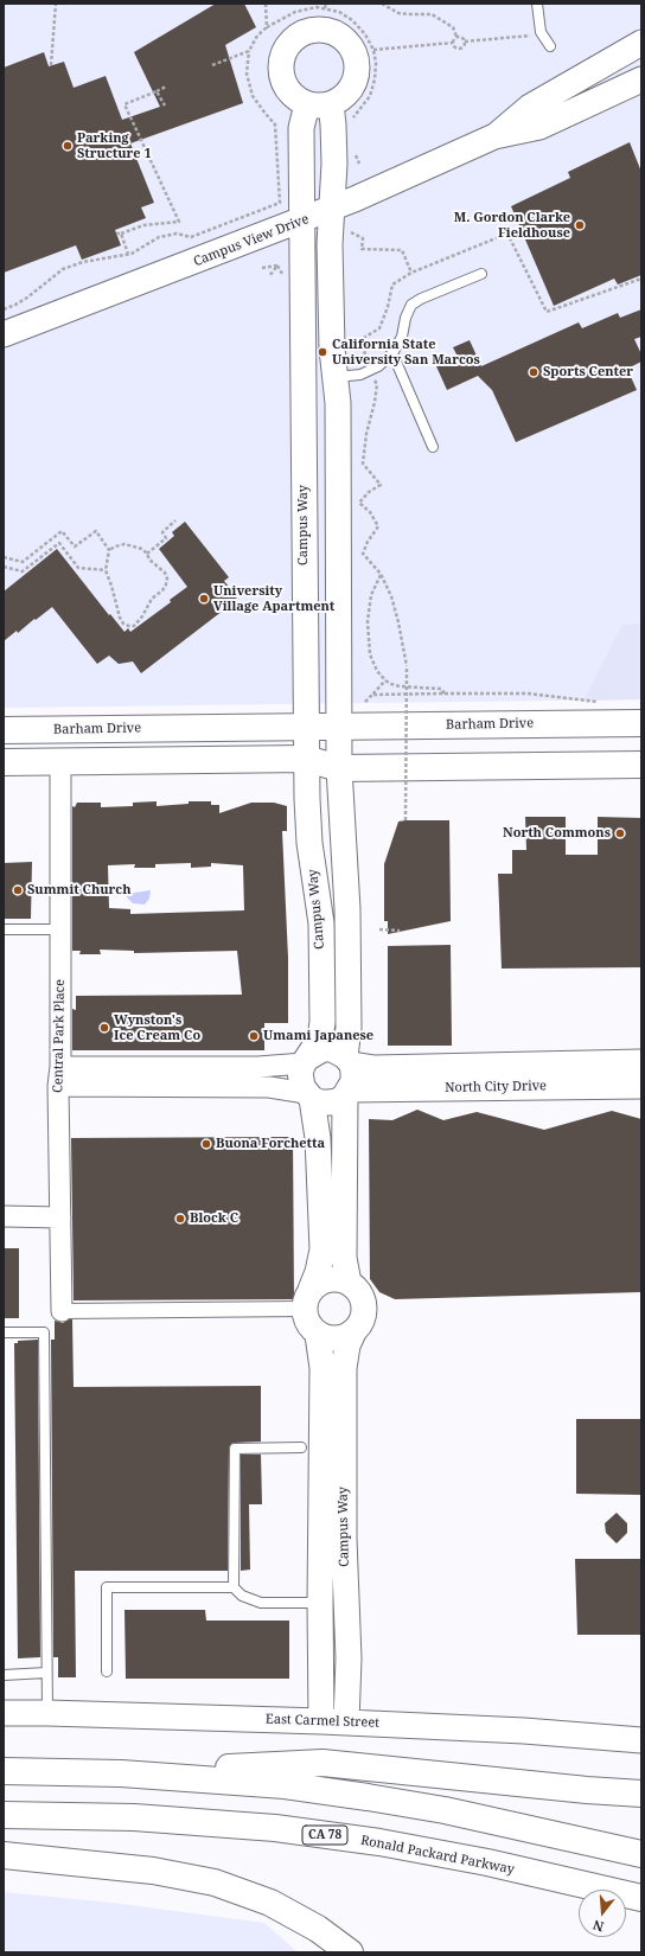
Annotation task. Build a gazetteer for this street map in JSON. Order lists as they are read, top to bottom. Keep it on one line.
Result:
{"streets":{"main road":["Barham Drive","CA 78","Ronald Packard Parkway"],"street":["Campus View Drive","Campus Way","Central Park Place","North City Drive","East Carmel Street"]},"crossings":[["Campus View Drive","Campus Way"],["Campus Way","Barham Drive"],["Campus Way","North City Drive"],["Campus Way","East Carmel Street"]],"places":["Parking Structure 1","M. Gordon Clarke Fieldhouse","California State University San Marcos","Sports Center","University Village Apartment","North Commons","Summit Church","Wynston's Ice Cream Co","Umami Japanese","Buona Forchetta","Block C"],"north":"bottom"}
